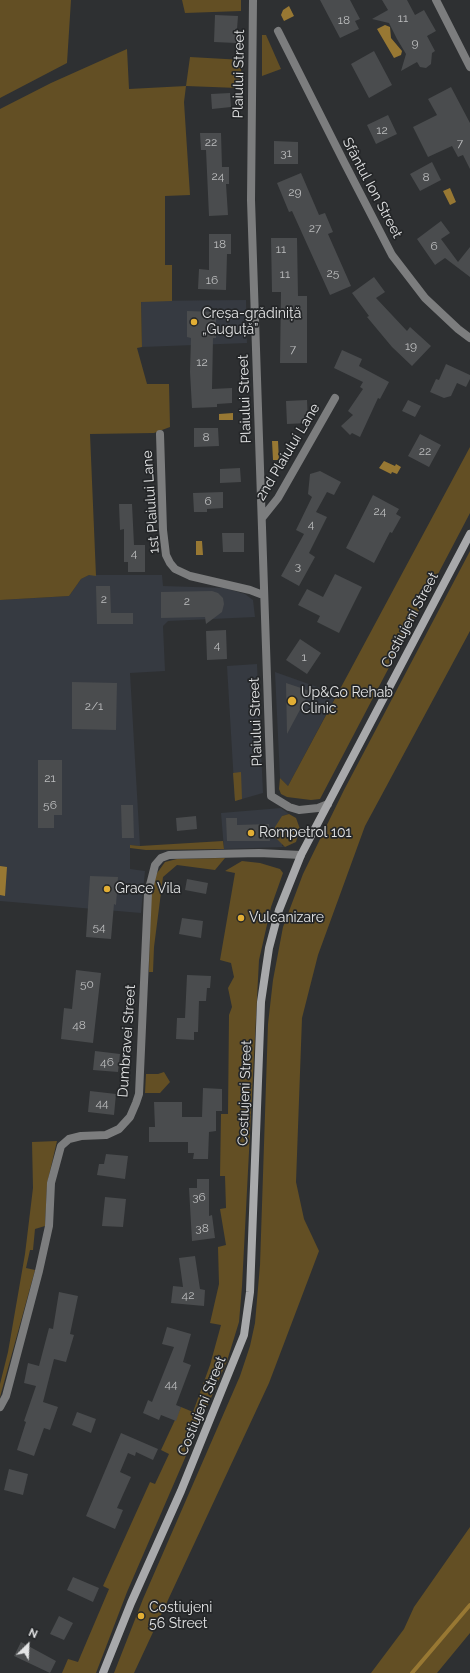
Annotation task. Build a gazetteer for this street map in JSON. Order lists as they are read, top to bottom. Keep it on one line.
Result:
{"streets":{"street":["Plaiului Street","Sfântul Ion Street","2nd Plaiului Lane","1st Plaiului Lane","Costiujeni Street","Dumbravei Street"]},"crossings":[["Plaiului Street","2nd Plaiului Lane"],["Plaiului Street","1st Plaiului Lane"],["Plaiului Street","Costiujeni Street"],["Costiujeni Street","Dumbravei Street"]],"places":["Creșa-grădiniță „Guguță”","Up&Go Rehab Clinic","Rompetrol 101","Grace Vila","Vulcanizare","Costiujeni 56 Street"],"house_numbers":["11","18","9","12","22","7","31","24","8","29","27","18","6","11","25","11","16","19","7","12","8","22","6","24","4","4","3","2","2","4","1","2/1","21","56","54","50","48","46","44","36","38","42","44"],"north":"top right"}
